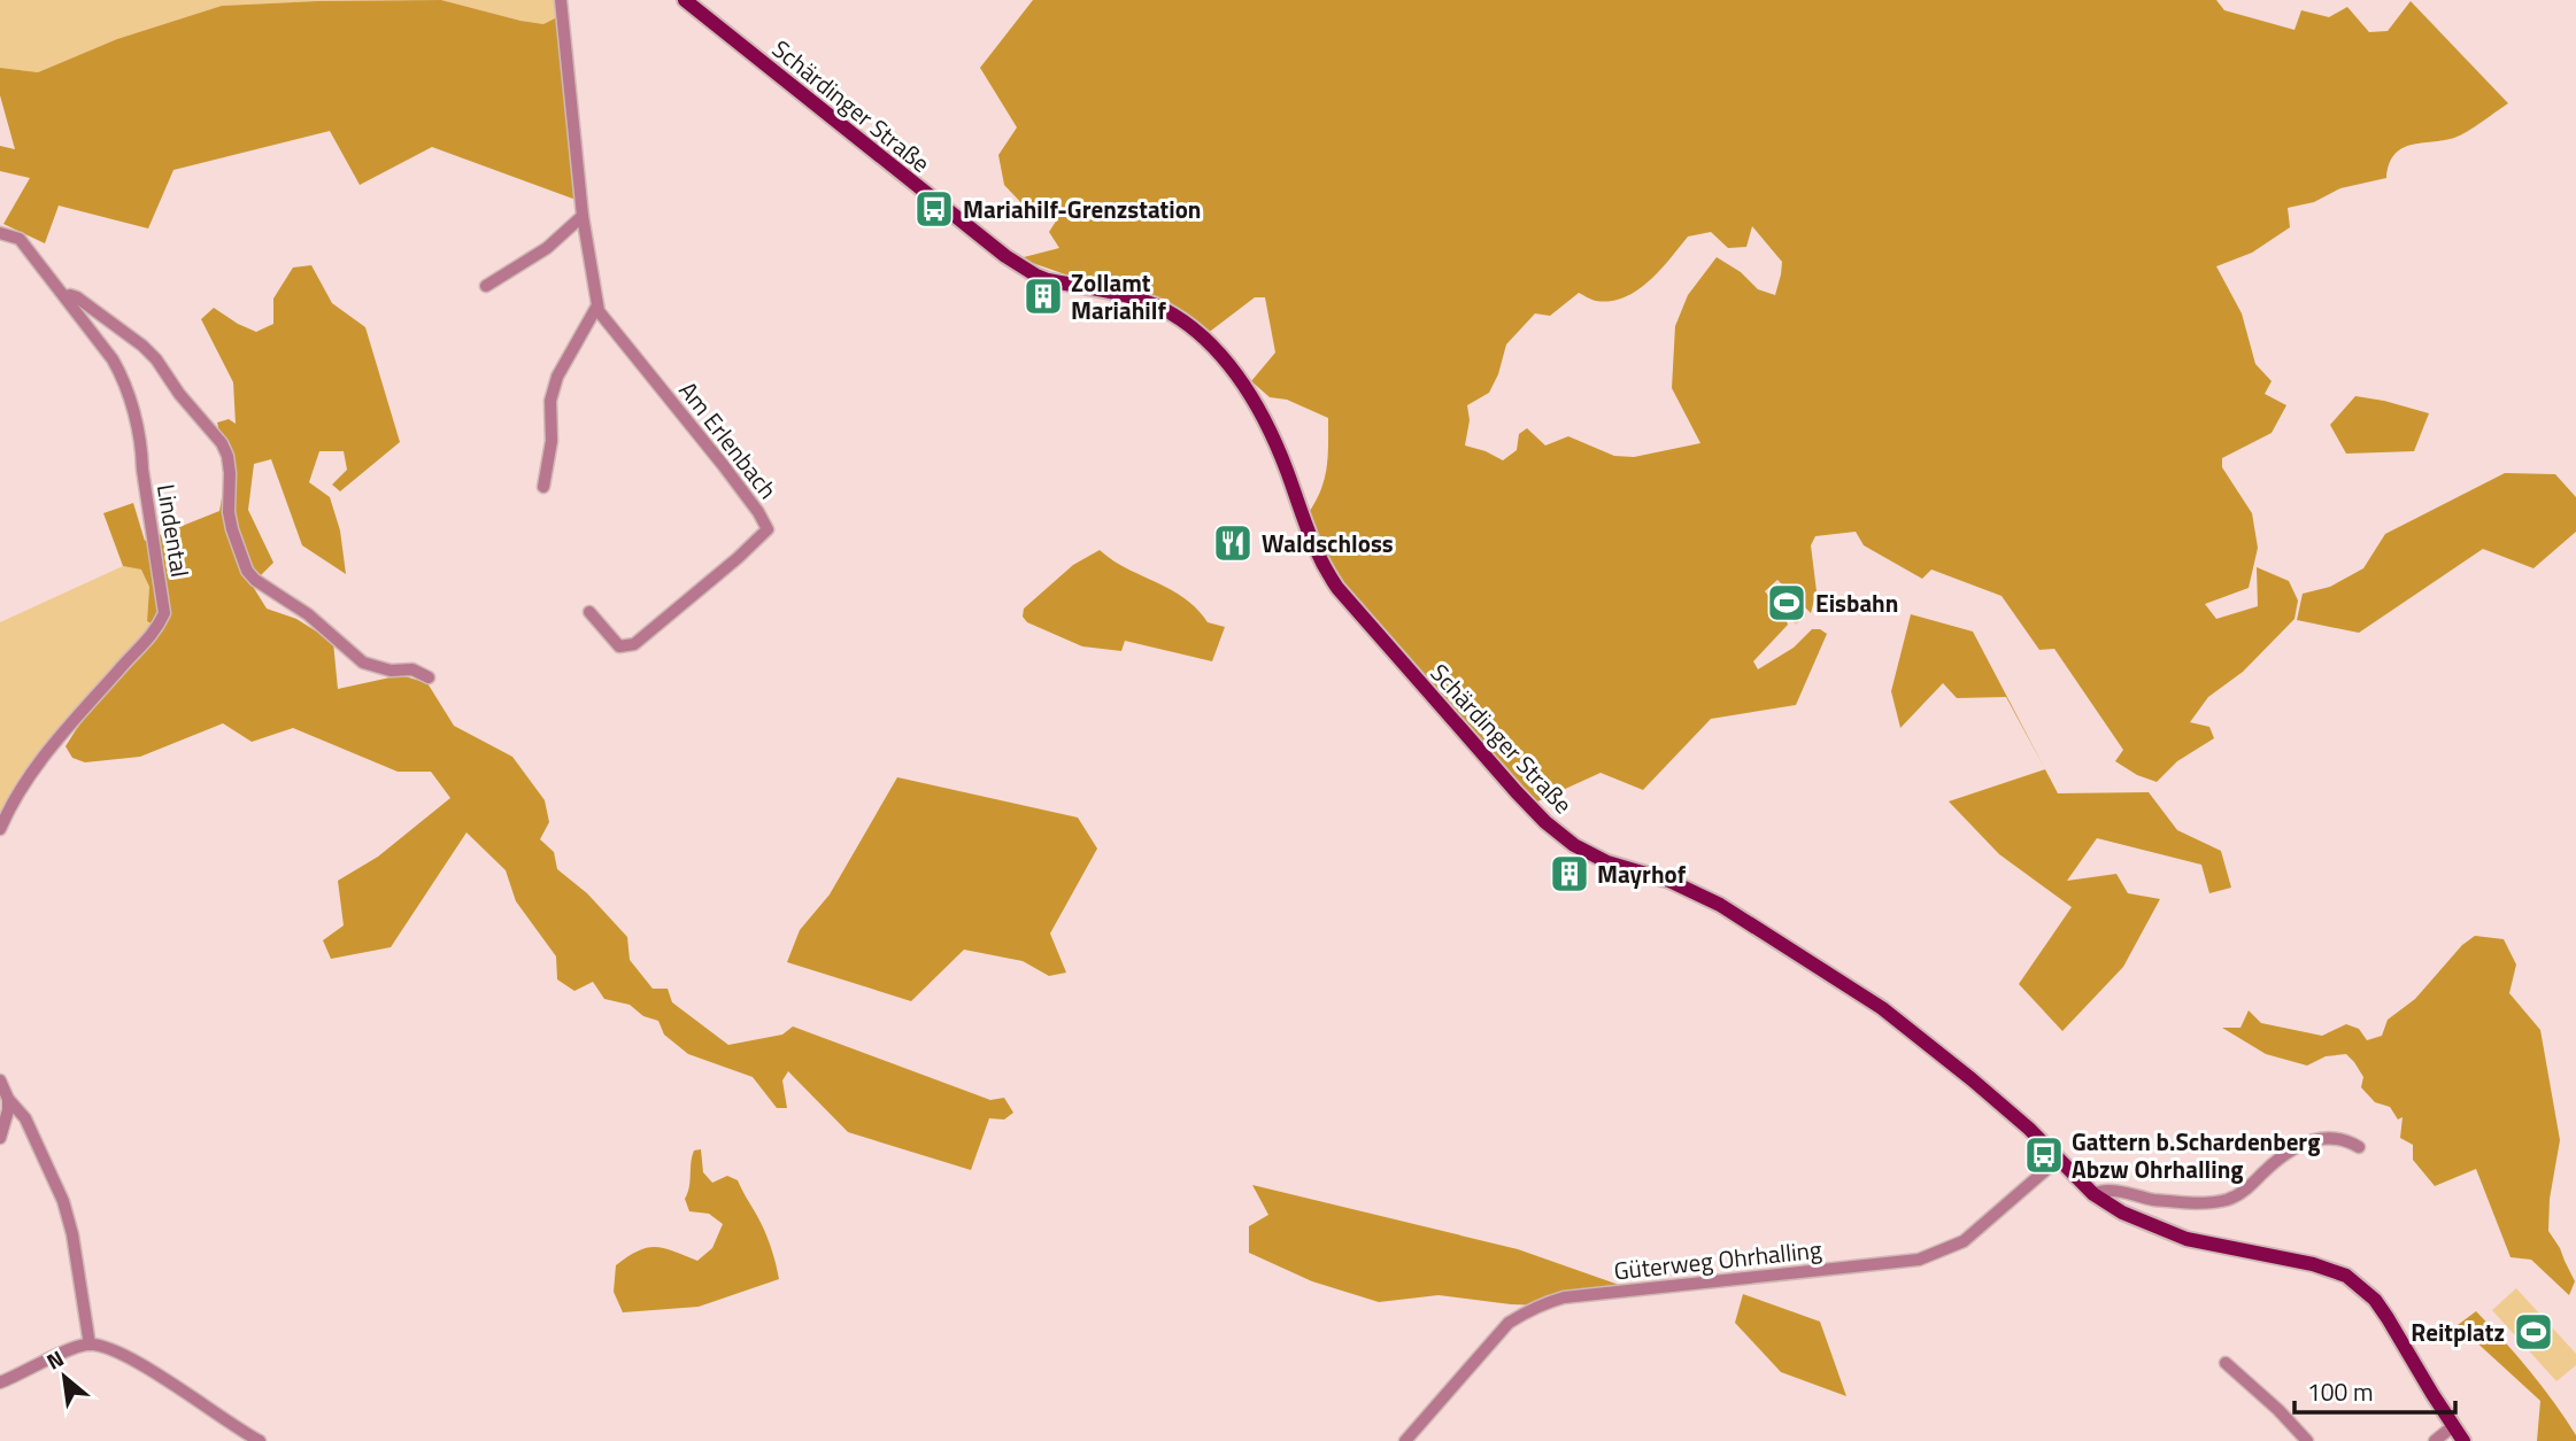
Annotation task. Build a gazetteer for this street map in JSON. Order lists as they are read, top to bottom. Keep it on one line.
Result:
{"streets":{"main road":["Schärdinger Straße"],"street":["Am Erlenbach","Lindental","Güterweg Ohrhalling"]},"crossings":[["Schärdinger Straße","Güterweg Ohrhalling"]],"places":{"bus stop":["Mariahilf-Grenzstation","Gattern b.Schardenberg Abzw Ohrhalling"],"building":["Zollamt Mariahilf","Mayrhof"],"restaurant":["Waldschloss"],"sports":["Eisbahn","Reitplatz"]},"scale_bar":"100 m","north":"top left"}
